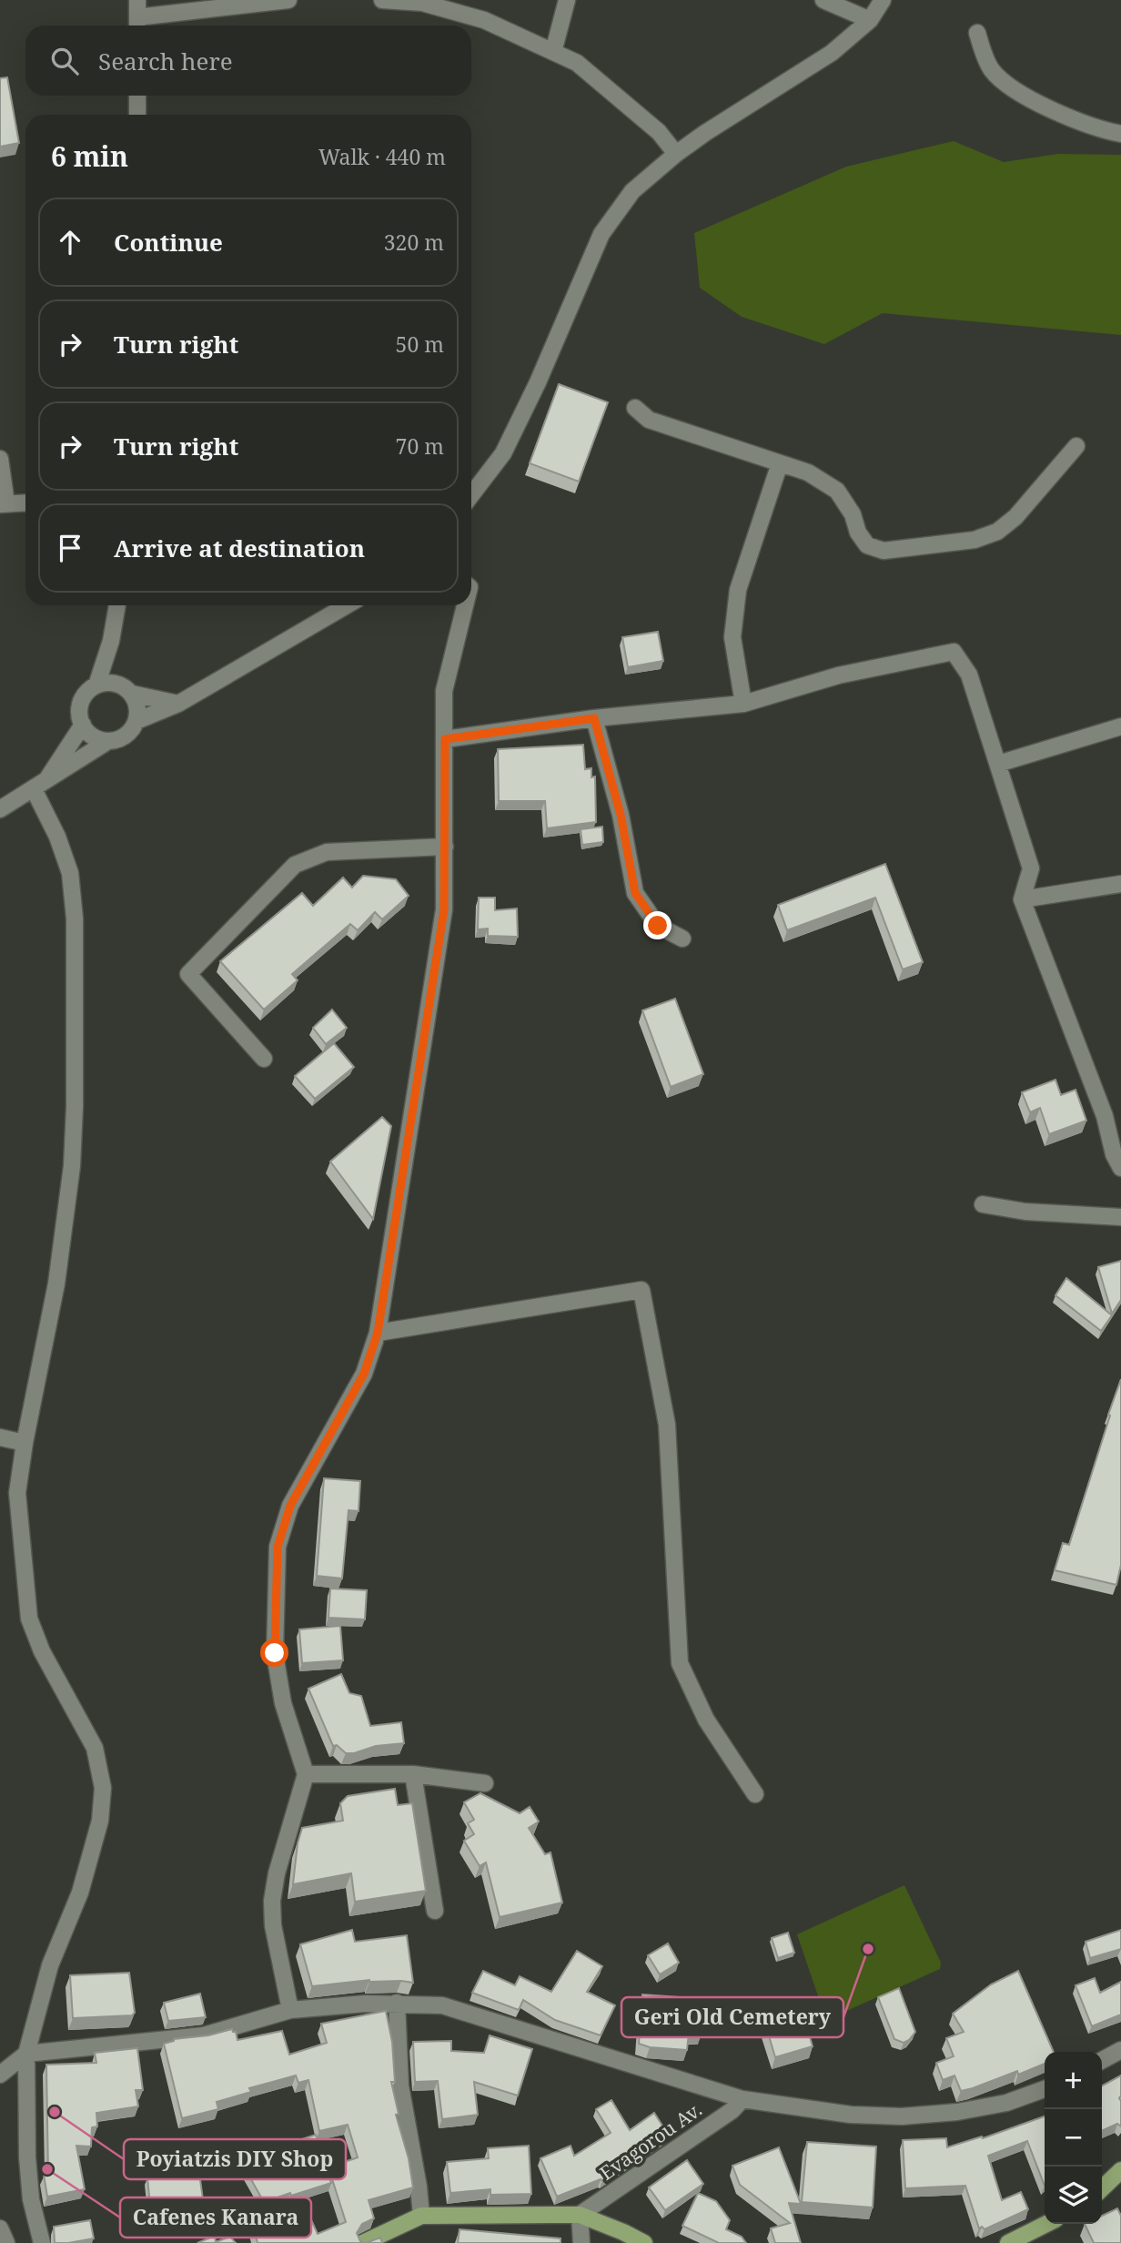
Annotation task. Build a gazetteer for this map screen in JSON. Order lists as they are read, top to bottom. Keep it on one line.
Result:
{"streets":{"street":["Evagorou Av."]},"places":["Geri Old Cemetery","Poyiatzis DIY Shop","Cafenes Kanara"],"page":{"search":"Search here","heading":["6 min","Walk · 440 m"],"list":[["Continue","320 m"],["Turn right","50 m"],["Turn right","70 m"],"Arrive at destination"],"map_buttons":["+","−"]}}
